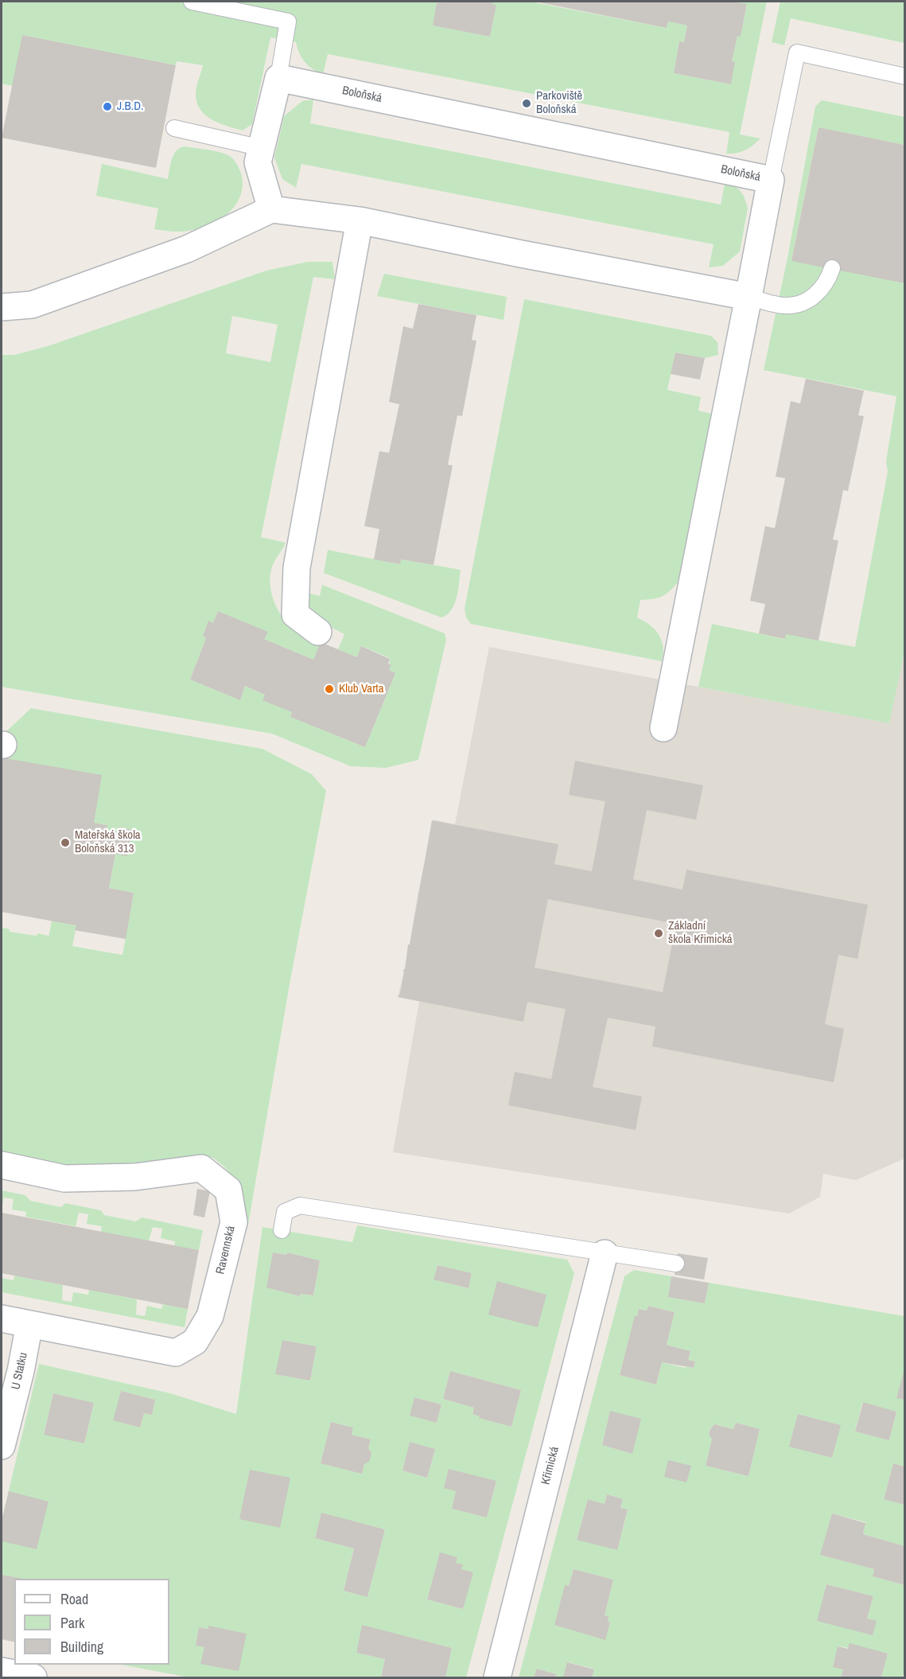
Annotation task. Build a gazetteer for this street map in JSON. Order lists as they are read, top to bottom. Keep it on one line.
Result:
{"streets":{"street":["Boloňská","Ravennská","U Statku","Křimická"]},"crossings":[["Ravennská","U Statku"]],"places":["Parkoviště Boloňská","J.B.D.","Klub Varta","Mateřská škola Boloňská 313","Základní škola Křimická"],"legend":["Road","Park","Building"]}
